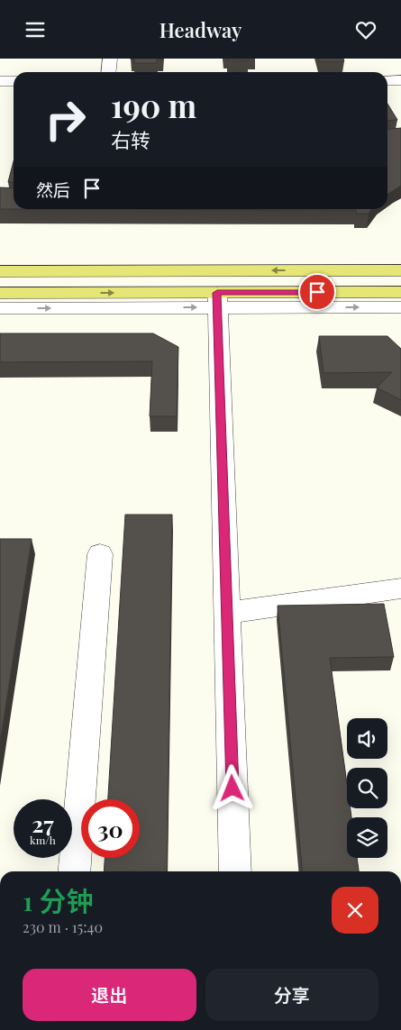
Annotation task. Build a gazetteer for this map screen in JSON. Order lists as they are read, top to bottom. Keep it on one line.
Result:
{"page":{"header":"Headway","turn":["190 m","右转"],"then":"然后","speed":"27 km/h","limit":"30","heading":["1 分钟","230 m · 15:40"],"buttons":["退出","分享"]}}
